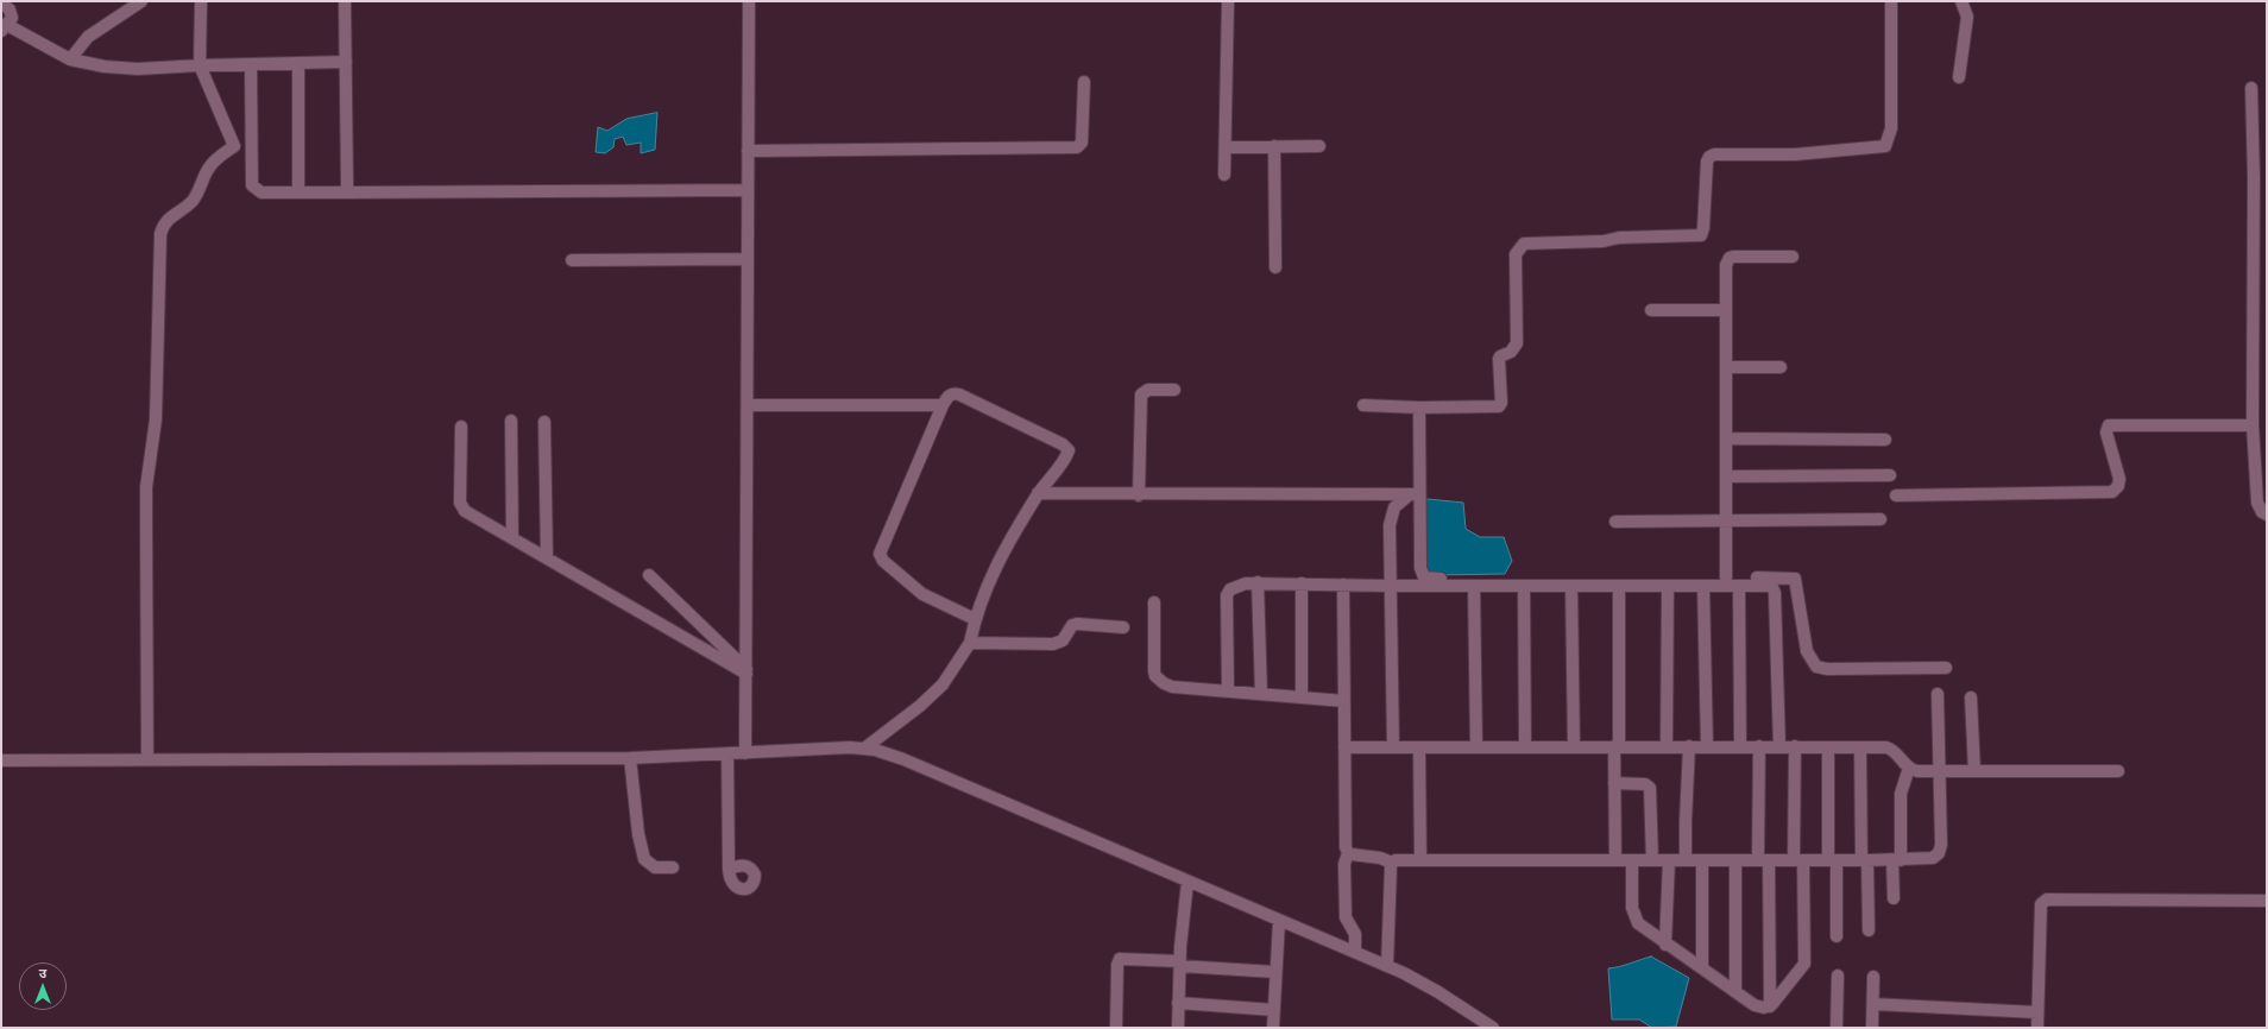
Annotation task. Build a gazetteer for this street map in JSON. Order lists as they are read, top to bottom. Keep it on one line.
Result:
{"north":"top"}
